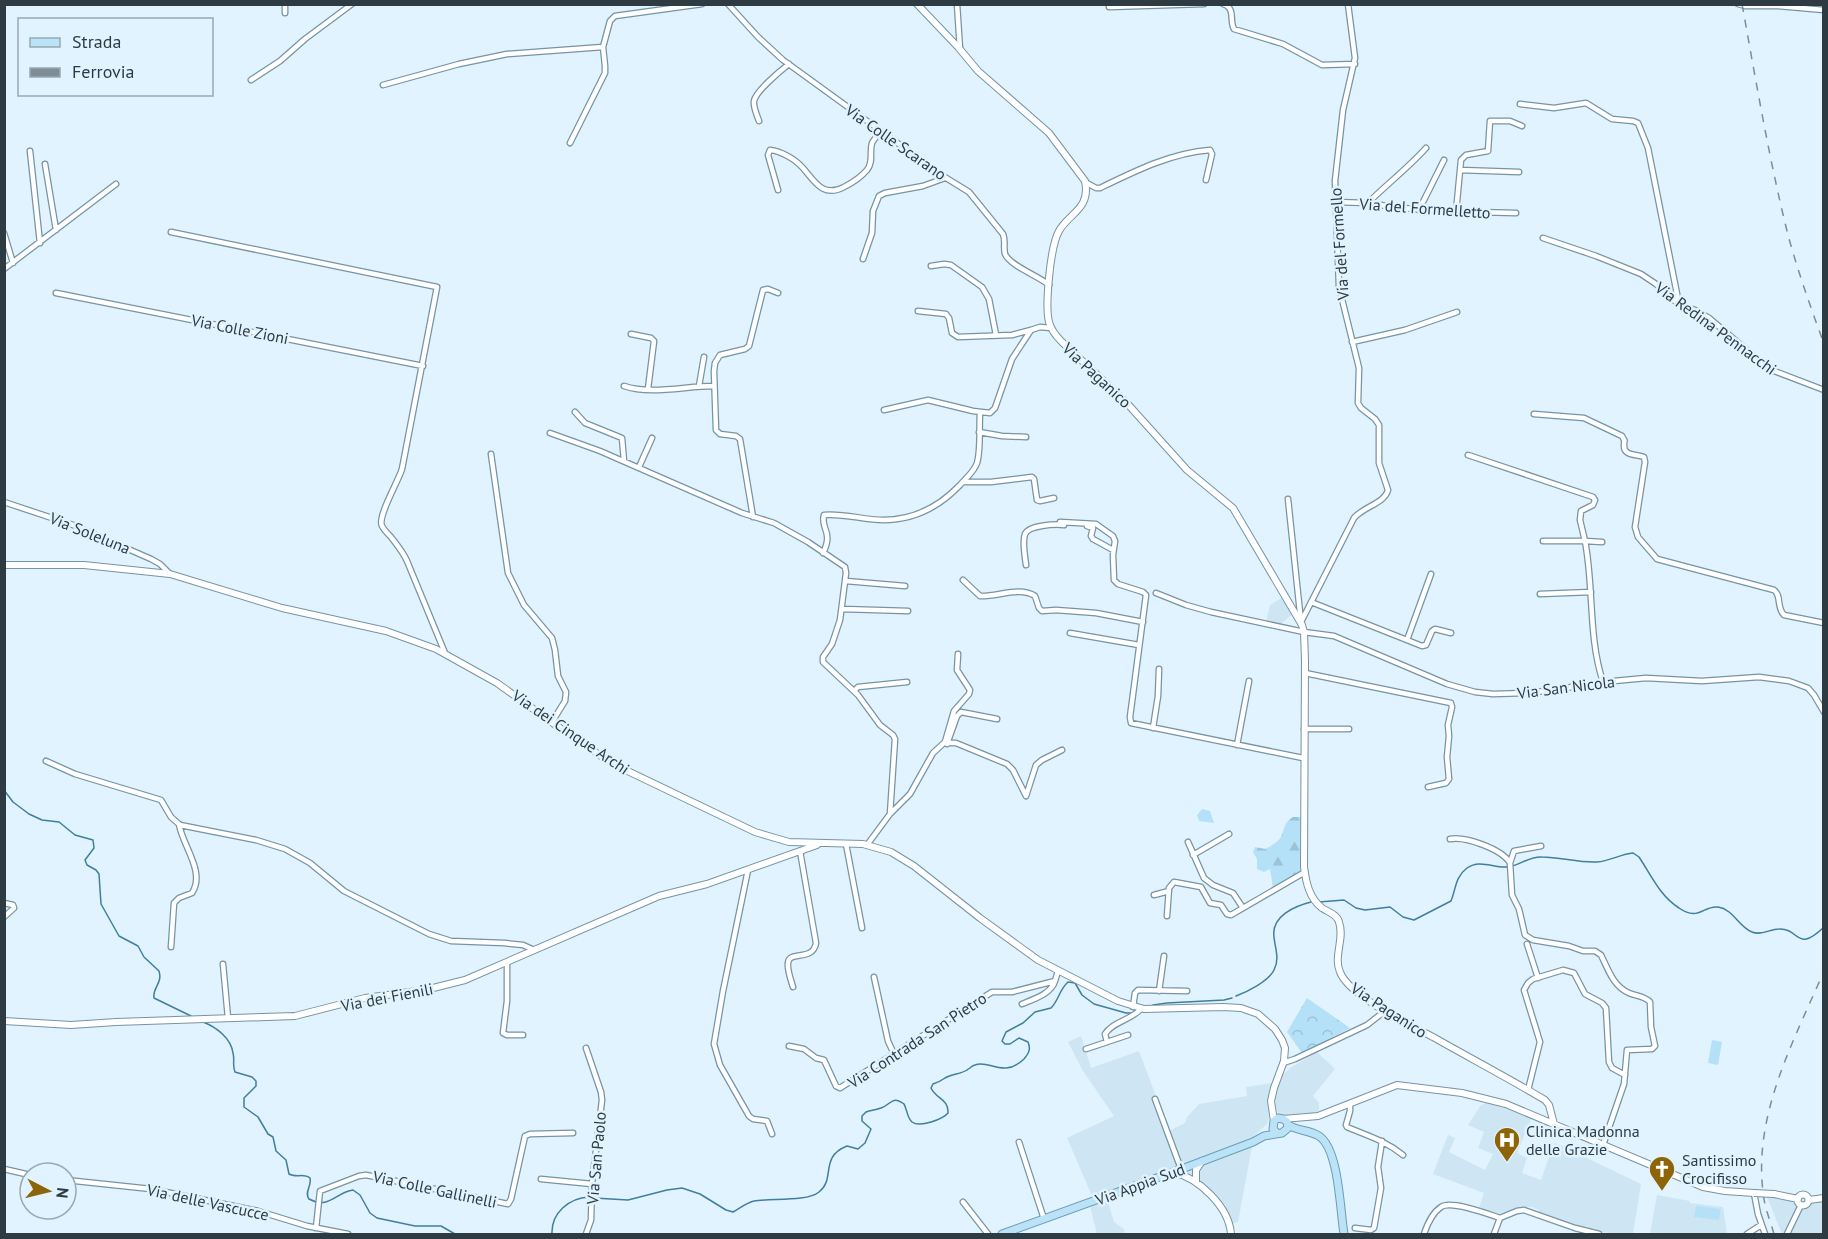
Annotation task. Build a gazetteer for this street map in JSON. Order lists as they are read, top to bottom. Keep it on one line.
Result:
{"streets":{"main road":["Via Appia Sud"],"street":["Via Colle Scarano","Via del Formelletto","Via del Formello","Via Redina Pennacchi","Via Colle Zioni","Via Paganico","Via Soleluna","Via San Nicola","Via dei Cinque Archi","Via dei Fienili","Via Contrada San Pietro","Via San Paolo","Via Colle Gallinelli","Via delle Vascucce"]},"crossings":[["Via Colle Scarano","Via Paganico"],["Via del Formelletto","Via del Formello"],["Via del Formello","Via Paganico"],["Via Paganico","Via San Nicola"],["Via Soleluna","Via dei Cinque Archi"],["Via dei Cinque Archi","Via dei Fienili"],["Via dei Cinque Archi","Via Appia Sud"],["Via Colle Gallinelli","Via delle Vascucce"]],"places":{"hospital":["Clinica Madonna delle Grazie"],"church":["Santissimo Crocifisso"]},"legend":["Strada","Ferrovia"],"north":"right"}
